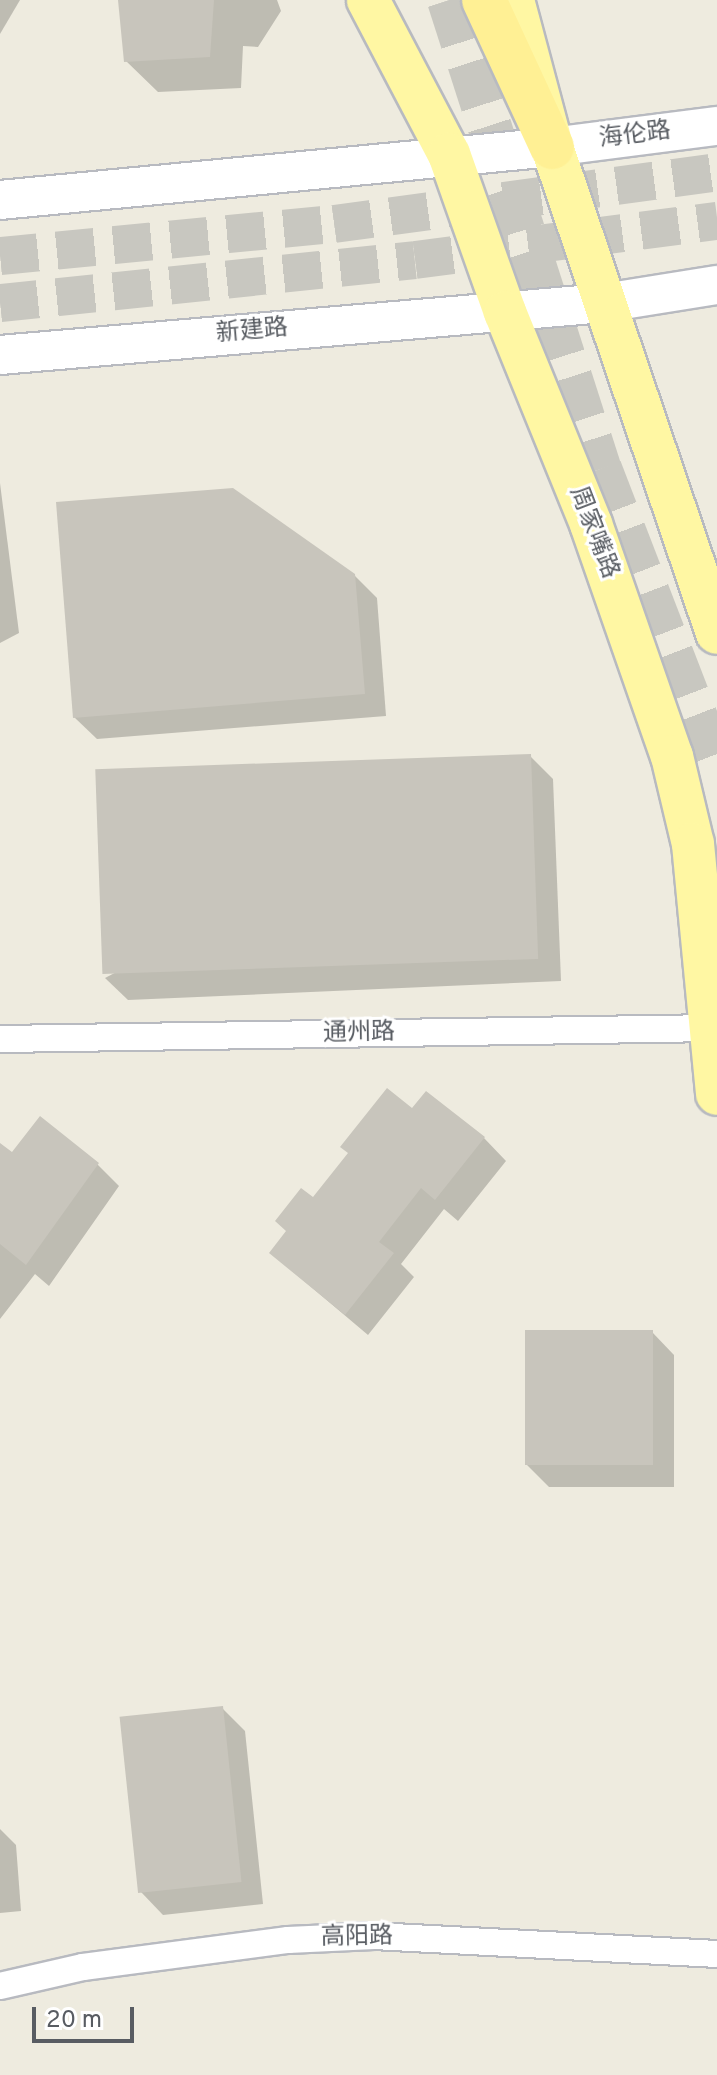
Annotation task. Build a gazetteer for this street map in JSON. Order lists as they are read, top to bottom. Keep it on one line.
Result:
{"streets":{"main road":["海伦路","新建路","周家嘴路"],"street":["通州路","高阳路"]},"crossings":[["海伦路","周家嘴路"],["新建路","周家嘴路"],["周家嘴路","通州路"]],"scale_bar":"20 m"}
